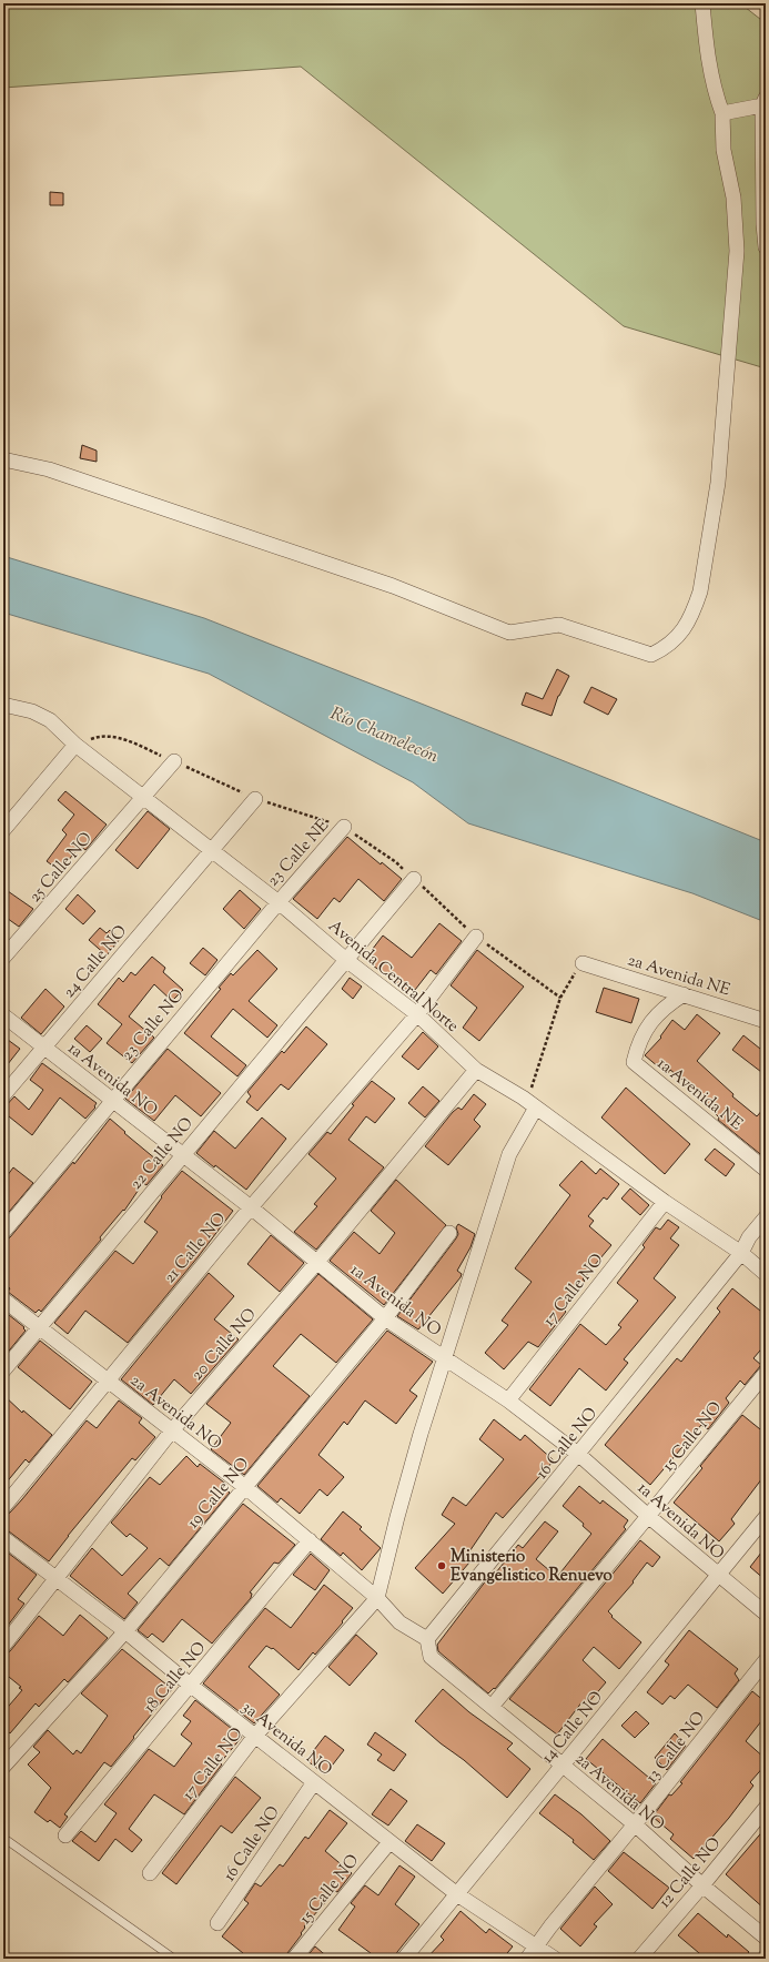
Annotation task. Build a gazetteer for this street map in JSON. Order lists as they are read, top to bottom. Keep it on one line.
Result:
{"streets":{"street":["23 Calle NE","25 Calle NO","24 Calle NO","2a Avenida NE","Avenida Central Norte","23 Calle NO","1a Avenida NO","1a Avenida NE","22 Calle NO","21 Calle NO","17 Calle NO","20 Calle NO","2a Avenida NO","15 Calle NO","16 Calle NO","19 Calle NO","18 Calle NO","14 Calle NO","3a Avenida NO","13 Calle NO","12 Calle NO"]},"crossings":[["23 Calle NE","Avenida Central Norte"],["23 Calle NE","23 Calle NO"],["25 Calle NO","Avenida Central Norte"],["24 Calle NO","Avenida Central Norte"],["24 Calle NO","1a Avenida NO"],["2a Avenida NE","1a Avenida NE"],["Avenida Central Norte","23 Calle NO"],["Avenida Central Norte","22 Calle NO"],["Avenida Central Norte","21 Calle NO"],["Avenida Central Norte","17 Calle NO"],["Avenida Central Norte","20 Calle NO"],["Avenida Central Norte","16 Calle NO"],["23 Calle NO","1a Avenida NO"],["1a Avenida NO","22 Calle NO"],["1a Avenida NO","21 Calle NO"],["1a Avenida NO","17 Calle NO"],["1a Avenida NO","20 Calle NO"],["1a Avenida NO","15 Calle NO"],["1a Avenida NO","16 Calle NO"],["1a Avenida NO","19 Calle NO"],["1a Avenida NO","14 Calle NO"],["22 Calle NO","2a Avenida NO"],["21 Calle NO","2a Avenida NO"],["17 Calle NO","2a Avenida NO"],["17 Calle NO","3a Avenida NO"],["20 Calle NO","2a Avenida NO"],["20 Calle NO","3a Avenida NO"],["2a Avenida NO","15 Calle NO"],["2a Avenida NO","16 Calle NO"],["2a Avenida NO","19 Calle NO"],["2a Avenida NO","18 Calle NO"],["2a Avenida NO","14 Calle NO"],["2a Avenida NO","13 Calle NO"],["2a Avenida NO","12 Calle NO"],["15 Calle NO","3a Avenida NO"],["16 Calle NO","3a Avenida NO"],["19 Calle NO","3a Avenida NO"],["18 Calle NO","3a Avenida NO"],["14 Calle NO","3a Avenida NO"],["3a Avenida NO","13 Calle NO"]],"water":["Río Chamelecón"],"places":["Ministerio Evangelistico Renuevo"]}
